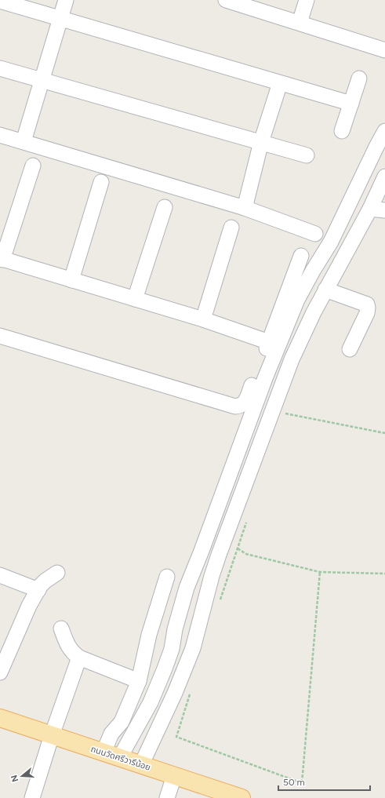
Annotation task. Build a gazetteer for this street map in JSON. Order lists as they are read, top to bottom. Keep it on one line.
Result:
{"streets":{"main road":["ถนนวัดศรีวารีน้อย"]},"scale_bar":"50 m","north":"left"}
